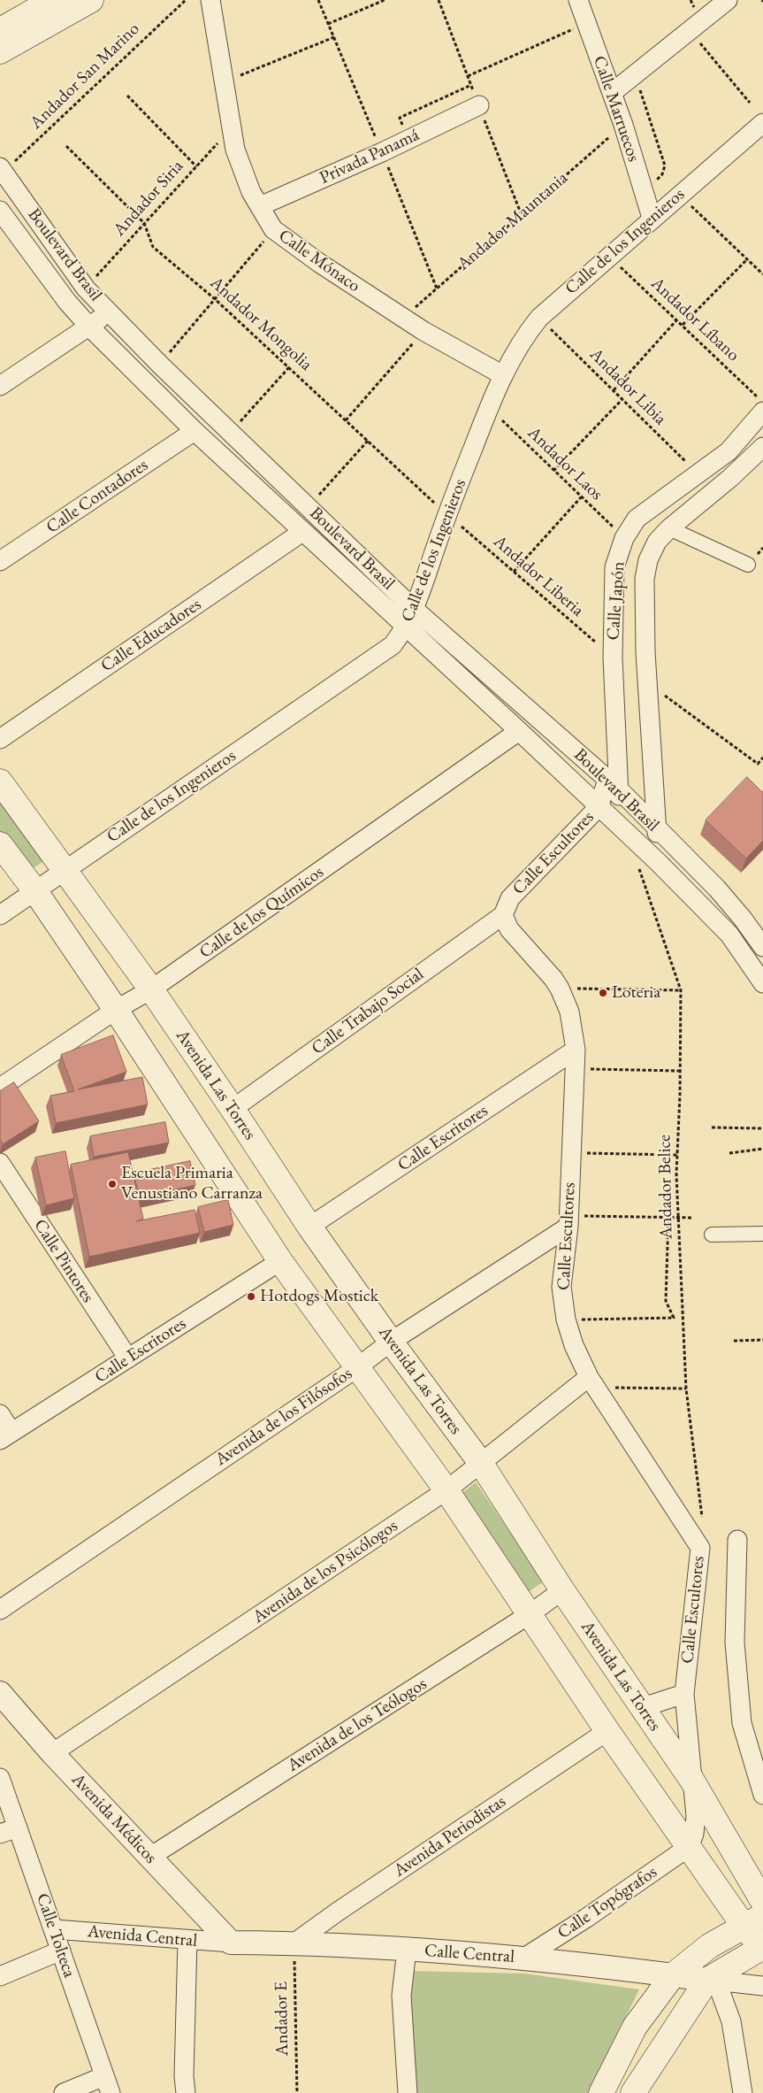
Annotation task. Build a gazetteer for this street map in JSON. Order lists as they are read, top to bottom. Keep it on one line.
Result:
{"streets":{"main road":["Avenida Las Torres"],"street":["Calle Marruecos","Privada Panamá","Calle de los Ingenieros","Boulevard Brasil","Calle Mónaco","Calle Contadores","Calle Japón","Calle Educadores","Calle Escultores","Calle de los Químicos","Calle Trabajo Social","Calle Escritores","Calle Pintores","Avenida de los Filósofos","Avenida de los Psicólogos","Avenida de los Teólogos","Avenida Médicos","Avenida Periodistas","Calle Topógrafos","Calle Tolteca","Avenida Central","Calle Central"],"path":["Andador San Marino","Andador Siria","Andador Mauntania","Andador Líbano","Andador Mongolia","Andador Libia","Andador Laos","Andador Liberia","Andador Belice","Andador E"]},"crossings":[["Andador San Marino","Boulevard Brasil"],["Calle Marruecos","Andador Mauntania"],["Calle Marruecos","Calle de los Ingenieros"],["Privada Panamá","Calle Mónaco"],["Andador Siria","Boulevard Brasil"],["Andador Siria","Calle Mónaco"],["Andador Siria","Andador Mongolia"],["Andador Mauntania","Calle Mónaco"],["Calle de los Ingenieros","Boulevard Brasil"],["Calle de los Ingenieros","Calle Mónaco"],["Calle de los Ingenieros","Andador Líbano"],["Calle de los Ingenieros","Andador Mongolia"],["Calle de los Ingenieros","Andador Libia"],["Calle de los Ingenieros","Andador Laos"],["Calle de los Ingenieros","Andador Liberia"],["Calle de los Ingenieros","Avenida Las Torres"],["Boulevard Brasil","Calle Contadores"],["Boulevard Brasil","Calle Japón"],["Boulevard Brasil","Calle Educadores"],["Boulevard Brasil","Calle Escultores"],["Boulevard Brasil","Calle de los Químicos"],["Andador Mongolia","Andador Liberia"],["Andador Libia","Calle Japón"],["Andador Laos","Calle Japón"],["Andador Liberia","Calle Japón"],["Calle Japón","Calle Escultores"],["Calle Escultores","Calle Trabajo Social"],["Calle Escultores","Avenida Las Torres"],["Calle Escultores","Calle Escritores"],["Calle Escultores","Andador Belice"],["Calle Escultores","Avenida de los Filósofos"],["Calle Escultores","Avenida de los Psicólogos"],["Calle Escultores","Calle Topógrafos"],["Calle de los Químicos","Avenida Las Torres"],["Calle Trabajo Social","Avenida Las Torres"],["Avenida Las Torres","Calle Escritores"],["Avenida Las Torres","Avenida de los Filósofos"],["Avenida Las Torres","Avenida de los Psicólogos"],["Avenida Las Torres","Avenida de los Teólogos"],["Calle Escritores","Calle Pintores"],["Avenida de los Psicólogos","Avenida Médicos"],["Avenida de los Teólogos","Avenida Médicos"],["Avenida Médicos","Avenida Central"],["Avenida Médicos","Calle Central"],["Avenida Periodistas","Calle Central"],["Avenida Periodistas","Andador E"],["Calle Topógrafos","Calle Central"],["Calle Tolteca","Avenida Central"],["Avenida Central","Calle Central"],["Calle Central","Andador E"]],"places":["Loteria","Escuela Primaria Venustiano Carranza","Hotdogs Mostick"]}
